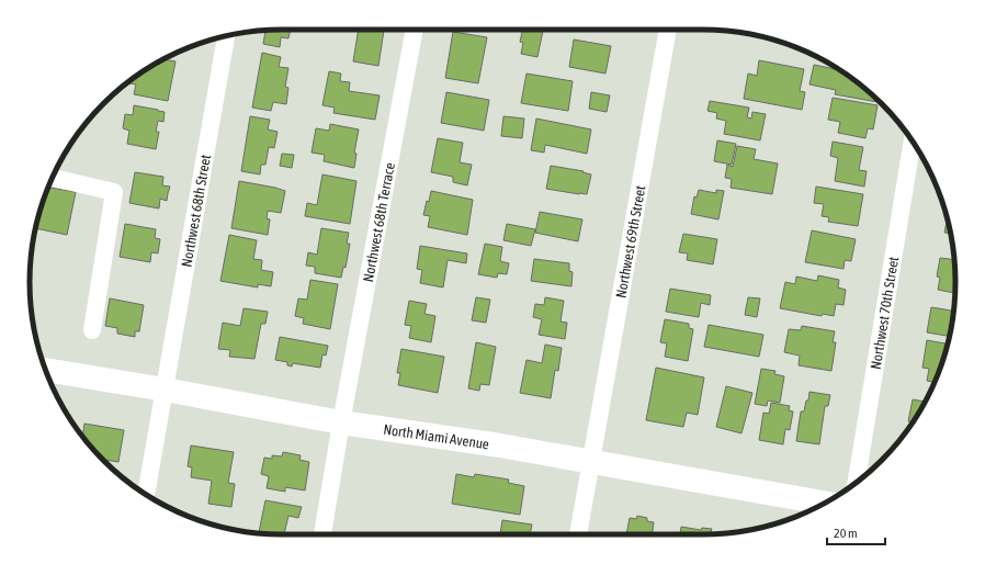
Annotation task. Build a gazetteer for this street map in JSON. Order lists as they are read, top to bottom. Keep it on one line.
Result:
{"streets":{"main road":["North Miami Avenue"],"street":["Northwest 68th Street","Northwest 68th Terrace","Northwest 69th Street","Northwest 70th Street"]},"crossings":[["Northwest 68th Street","North Miami Avenue"],["Northwest 68th Terrace","North Miami Avenue"],["Northwest 69th Street","North Miami Avenue"]],"scale_bar":"20 m"}
